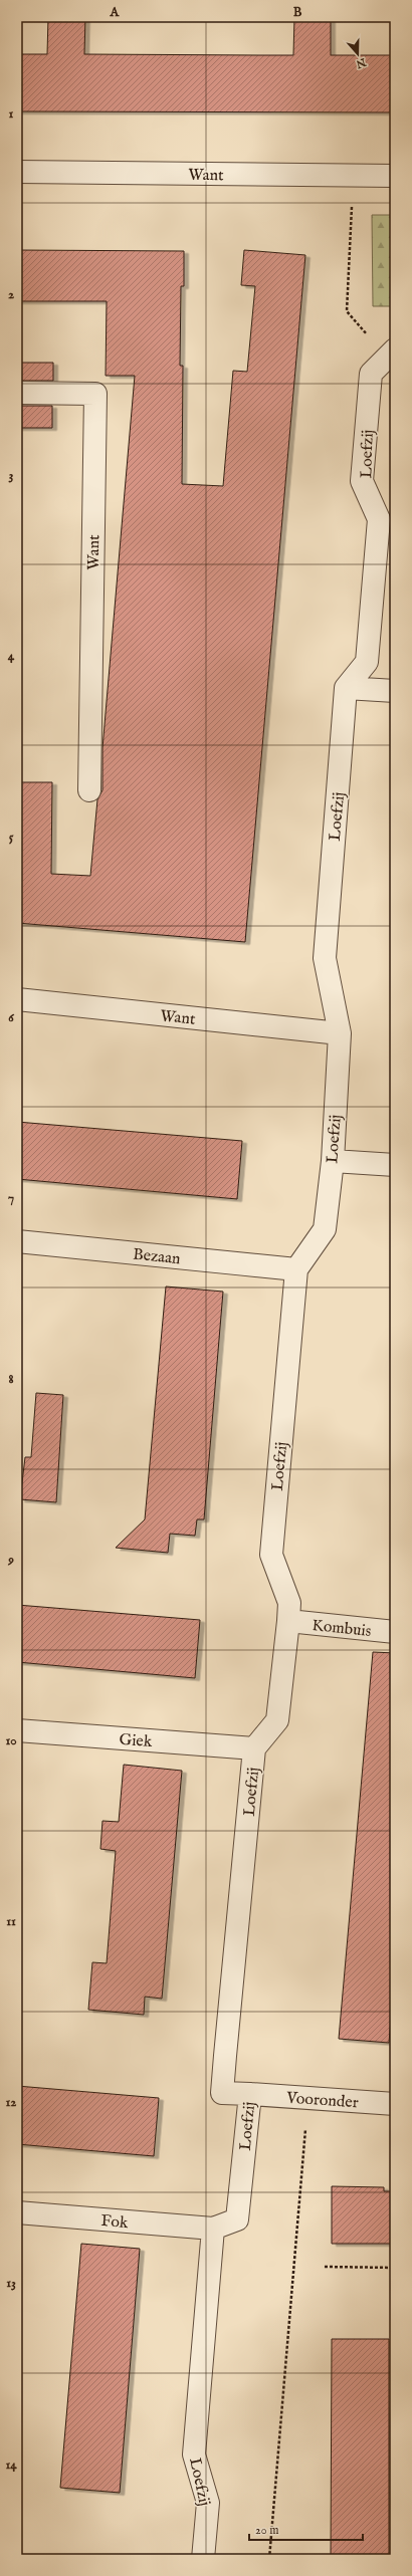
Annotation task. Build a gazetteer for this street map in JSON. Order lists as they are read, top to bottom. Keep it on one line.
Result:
{"streets":{"street":["Want","Loefzij","Bezaan","Kombuis","Giek","Vooronder","Fok"]},"crossings":[["Want","Loefzij"],["Loefzij","Bezaan"],["Loefzij","Kombuis"],["Loefzij","Giek"],["Loefzij","Vooronder"],["Loefzij","Fok"]],"scale_bar":"20 m","north":"bottom","grid":{"columns":["A","B"],"rows":["1","2","3","4","5","6","7","8","9","10","11","12","13","14"]}}
